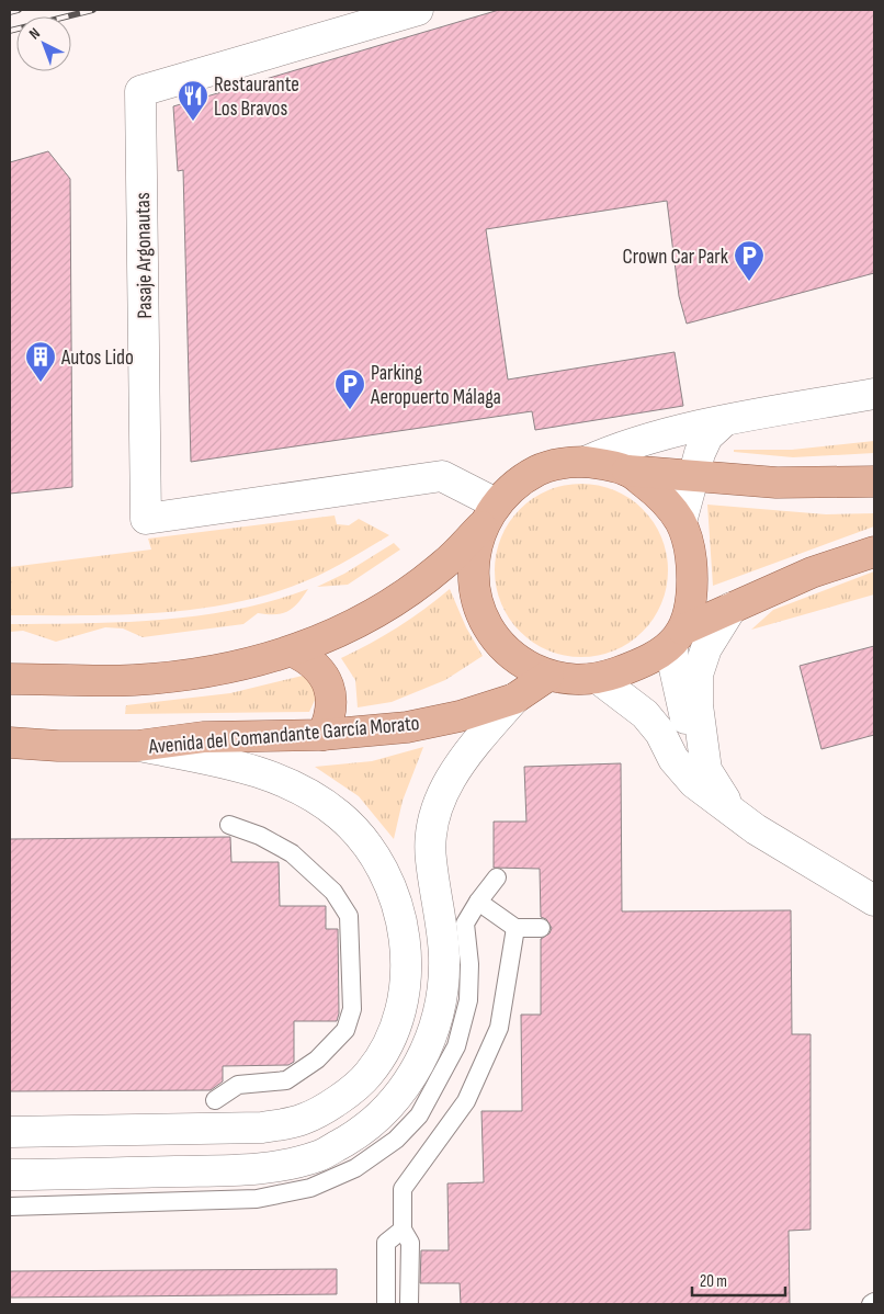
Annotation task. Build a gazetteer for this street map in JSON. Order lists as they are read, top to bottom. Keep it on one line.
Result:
{"streets":{"main road":["Avenida del Comandante García Morato"],"street":["Pasaje Argonautas"]},"places":{"restaurant":["Restaurante Los Bravos"],"parking":["Crown Car Park","Parking Aeropuerto Málaga"],"building":["Autos Lido"]},"scale_bar":"20 m","north":"top left"}
